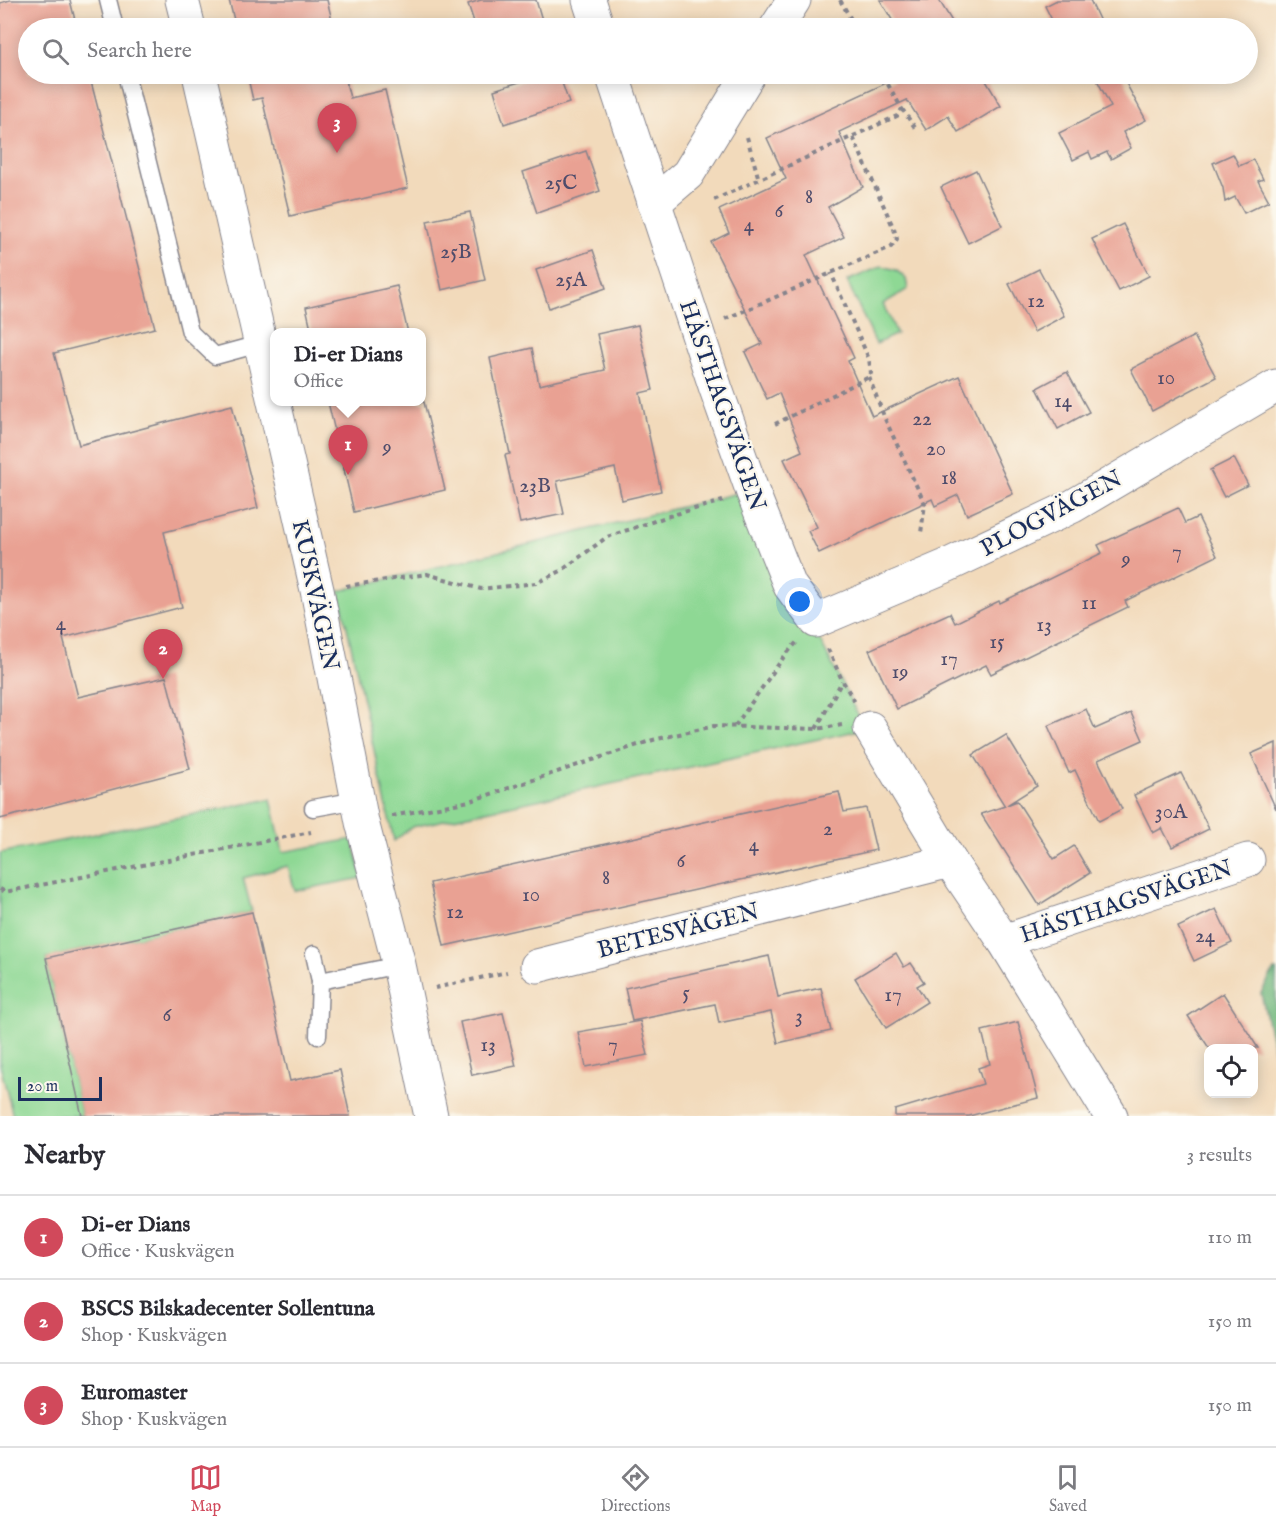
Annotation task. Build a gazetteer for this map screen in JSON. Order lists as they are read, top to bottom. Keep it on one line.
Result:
{"streets":{"street":["HÄSTHAGSVÄGEN","PLOGVÄGEN","KUSKVÄGEN","BETESVÄGEN"]},"crossings":[["HÄSTHAGSVÄGEN","PLOGVÄGEN"],["HÄSTHAGSVÄGEN","BETESVÄGEN"]],"house_numbers":["25C","8","6","4","25B","25A","12","10","14","22","9","20","18","23B","7","9","11","4","13","15","17","19","30A","2","4","6","8","10","12","24","5","17","6","3","13","7"],"scale_bar":"20 m","page":{"search":"Search here","pins":["3","1","2"],"popup":["Di-er Dians","Office"],"scale":"20 m","heading":["Nearby","3 results"],"list":[{"mark":"1","name":"Di-er Dians","note":"Office · Kuskvägen","value":"110 m"},{"mark":"2","name":"BSCS Bilskadecenter Sollentuna","note":"Shop · Kuskvägen","value":"150 m"},{"mark":"3","name":"Euromaster","note":"Shop · Kuskvägen","value":"150 m"}],"nav":["Map","Directions","Saved"]}}
